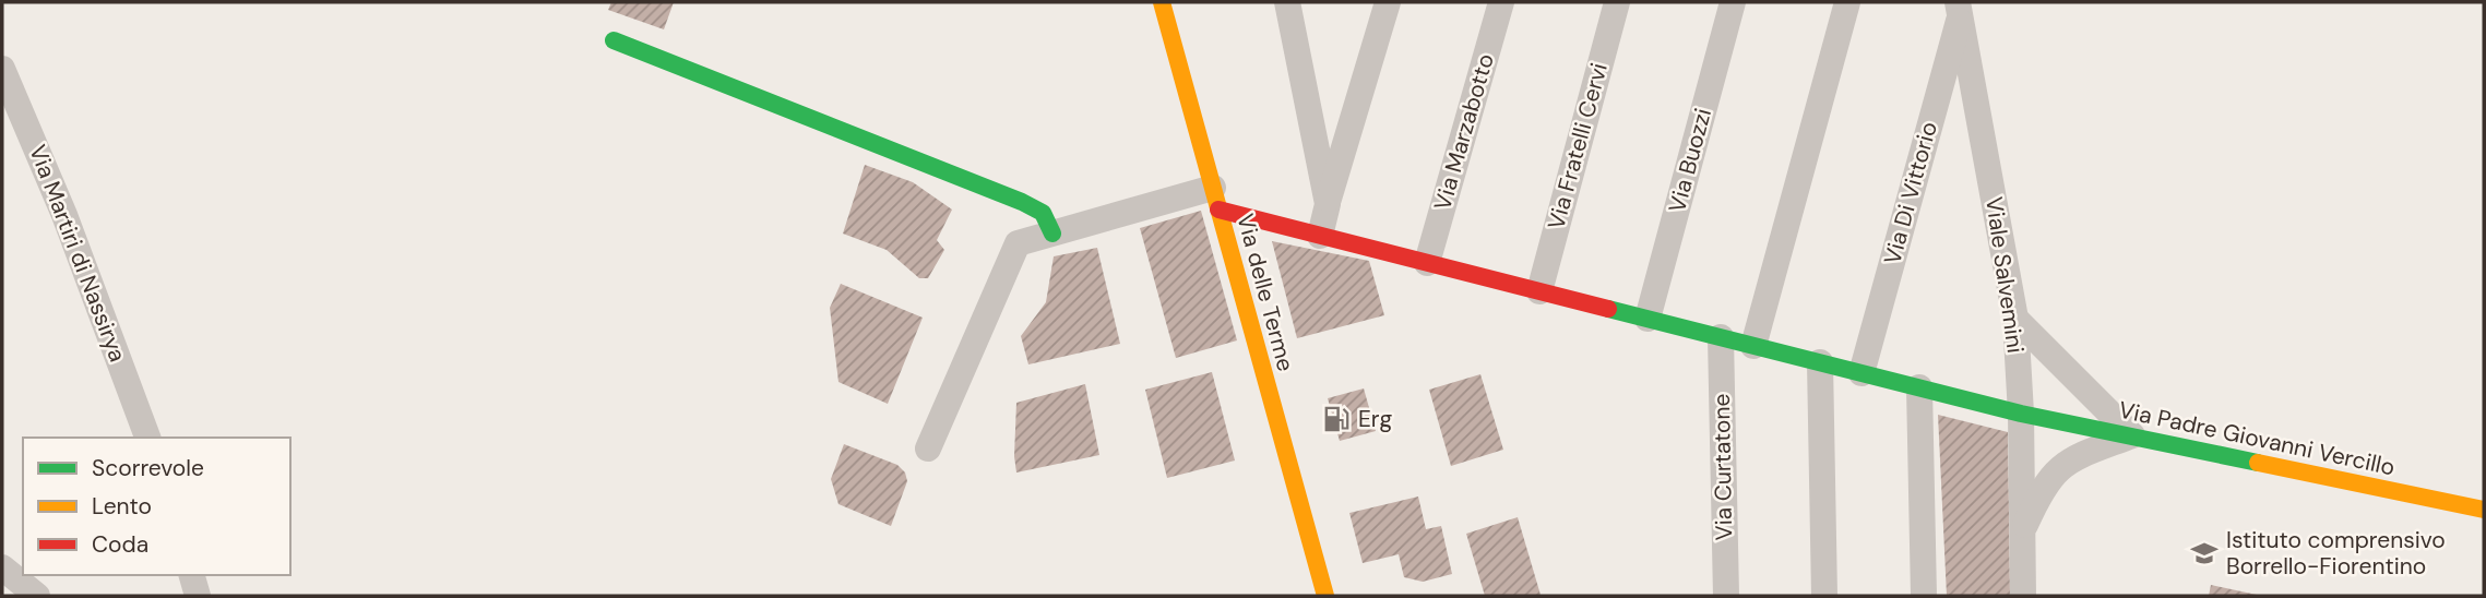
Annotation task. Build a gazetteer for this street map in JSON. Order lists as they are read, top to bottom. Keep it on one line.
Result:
{"streets":{"street":["Via Marzabotto","Via Fratelli Cervi","Via Buozzi","Via Di Vittorio","Via Martiri di Nassirya","Viale Salvemini","Via delle Terme","Via Padre Giovanni Vercillo","Via Curtatone"]},"crossings":[["Via Marzabotto","Via Padre Giovanni Vercillo"],["Via Fratelli Cervi","Via Padre Giovanni Vercillo"],["Via Buozzi","Via Padre Giovanni Vercillo"],["Via Di Vittorio","Viale Salvemini"],["Via Di Vittorio","Via Padre Giovanni Vercillo"],["Viale Salvemini","Via Padre Giovanni Vercillo"],["Via delle Terme","Via Padre Giovanni Vercillo"],["Via Padre Giovanni Vercillo","Via Curtatone"]],"places":{"fuel station":["Erg"],"school or university":["Istituto comprensivo Borrello-Fiorentino"]},"legend":["Scorrevole","Lento","Coda"]}
